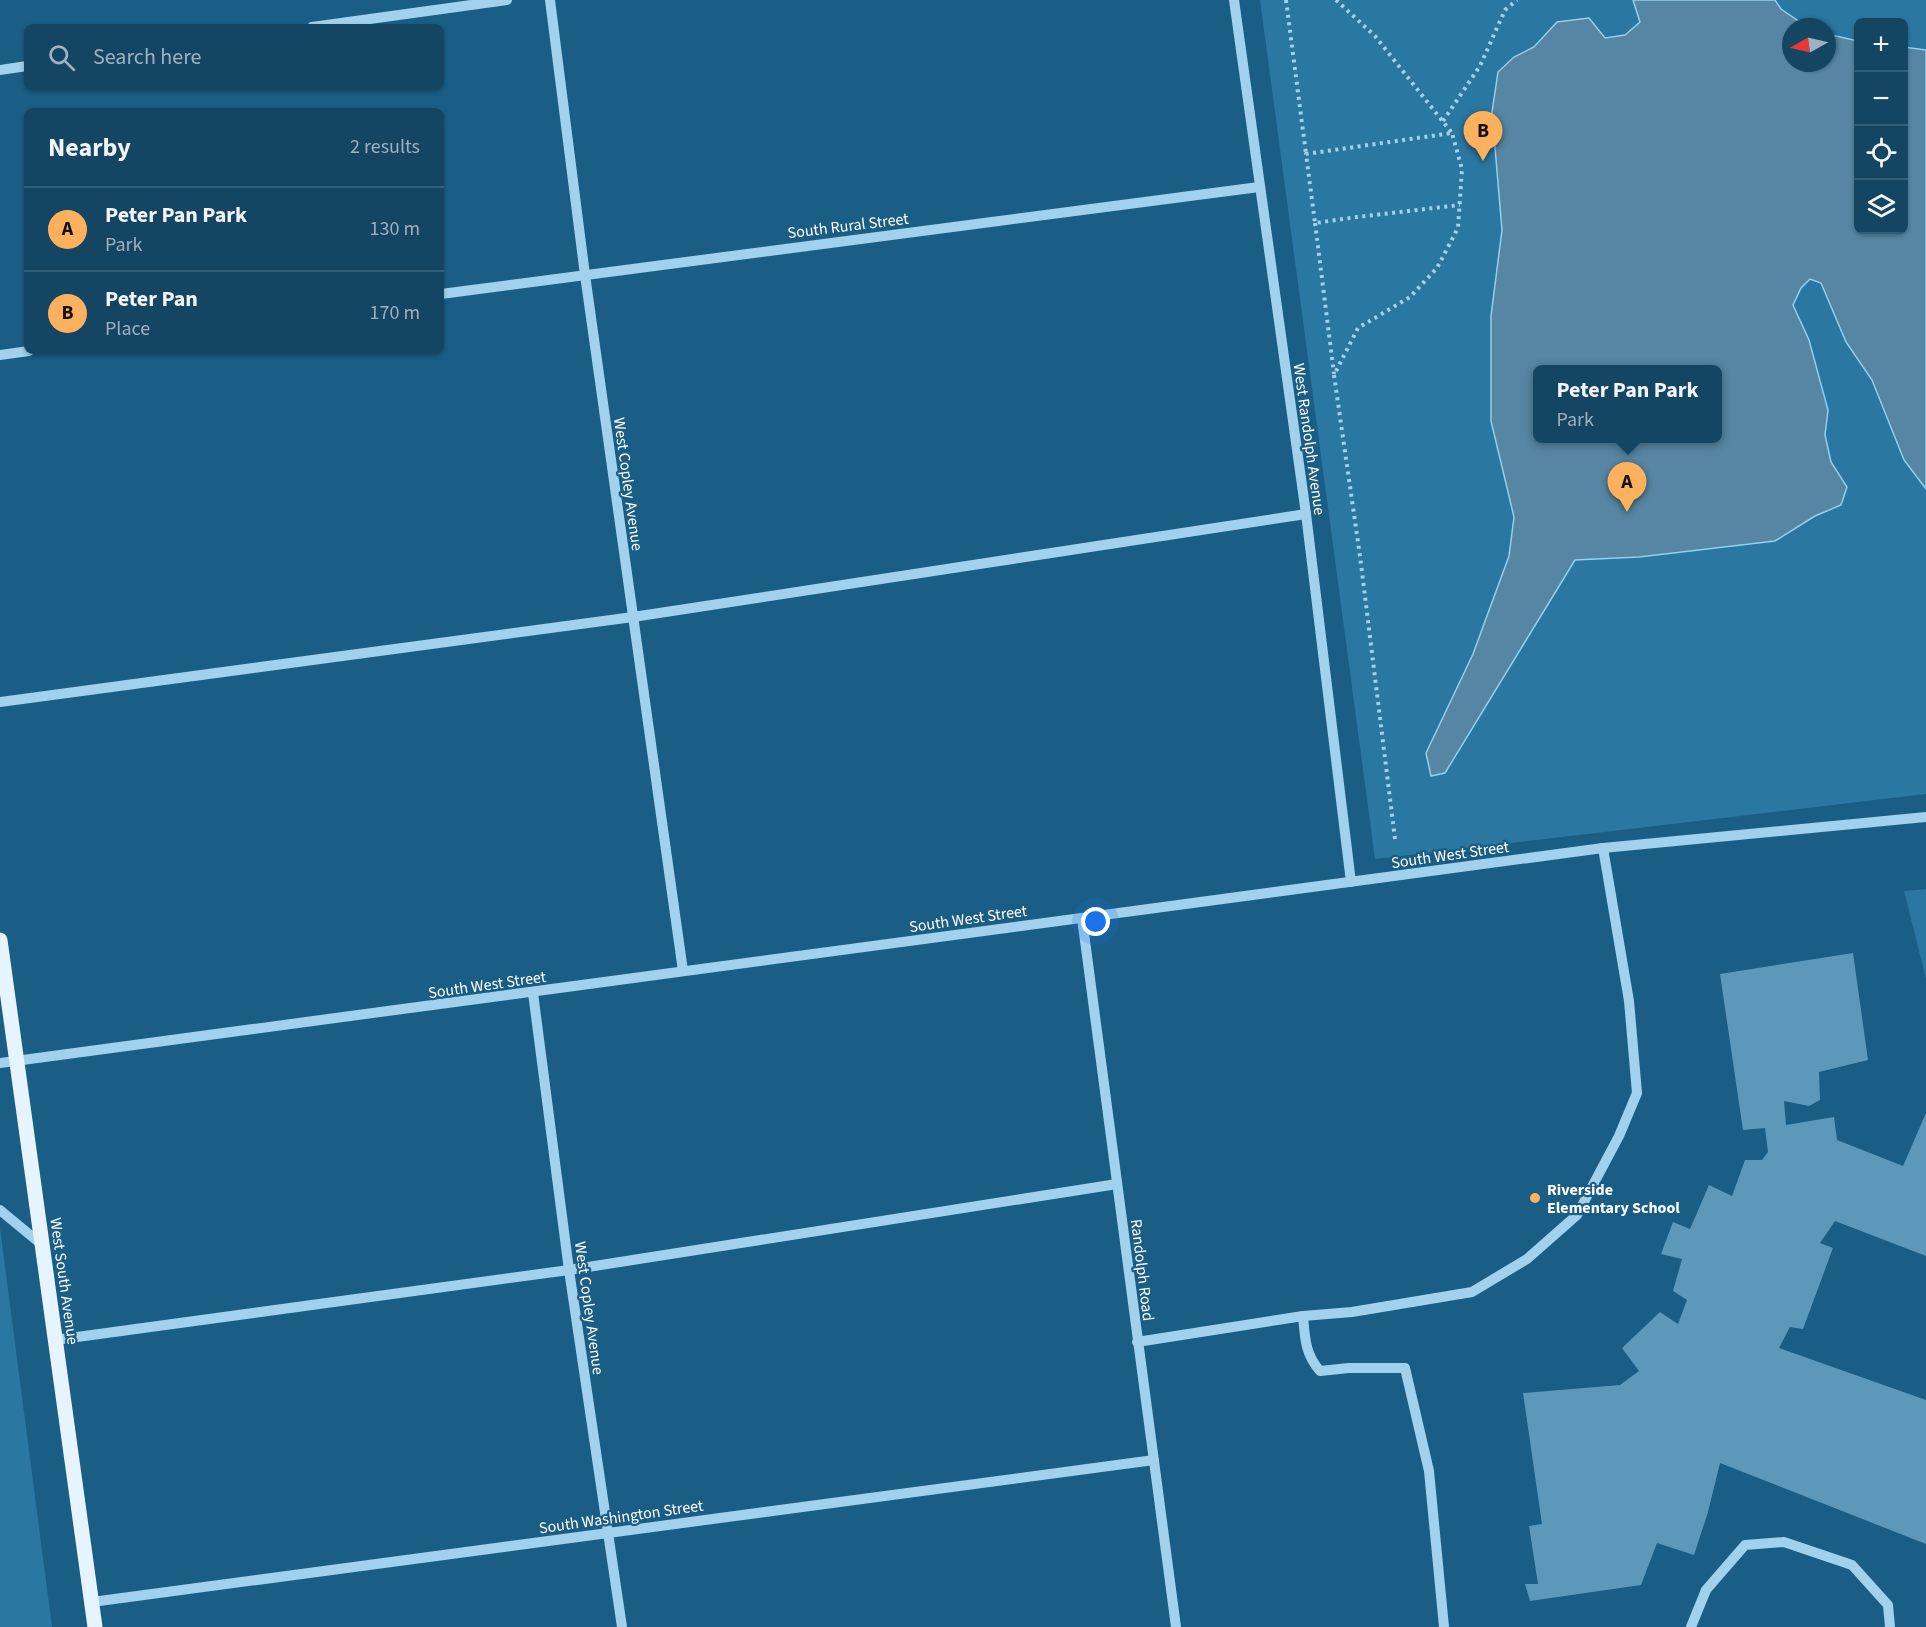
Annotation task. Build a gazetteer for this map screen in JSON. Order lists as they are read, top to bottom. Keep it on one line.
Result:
{"streets":{"main road":["West South Avenue"],"street":["South Rural Street","West Randolph Avenue","West Copley Avenue","South West Street","Randolph Road","South Washington Street"]},"crossings":[["South Rural Street","West Randolph Avenue"],["South Rural Street","West Copley Avenue"],["West Randolph Avenue","South West Street"],["West Copley Avenue","South West Street"],["West Copley Avenue","South Washington Street"],["South West Street","Randolph Road"],["South West Street","West South Avenue"],["Randolph Road","South Washington Street"],["West South Avenue","South Washington Street"]],"places":["Riverside Elementary School"],"north":"left","page":{"map_buttons":["+","−"],"search":"Search here","heading":["Nearby","2 results"],"pins":["B","A"],"list":[{"mark":"A","name":"Peter Pan Park","note":"Park","value":"130 m"},{"mark":"B","name":"Peter Pan","note":"Place","value":"170 m"}],"popup":["Peter Pan Park","Park"]}}
